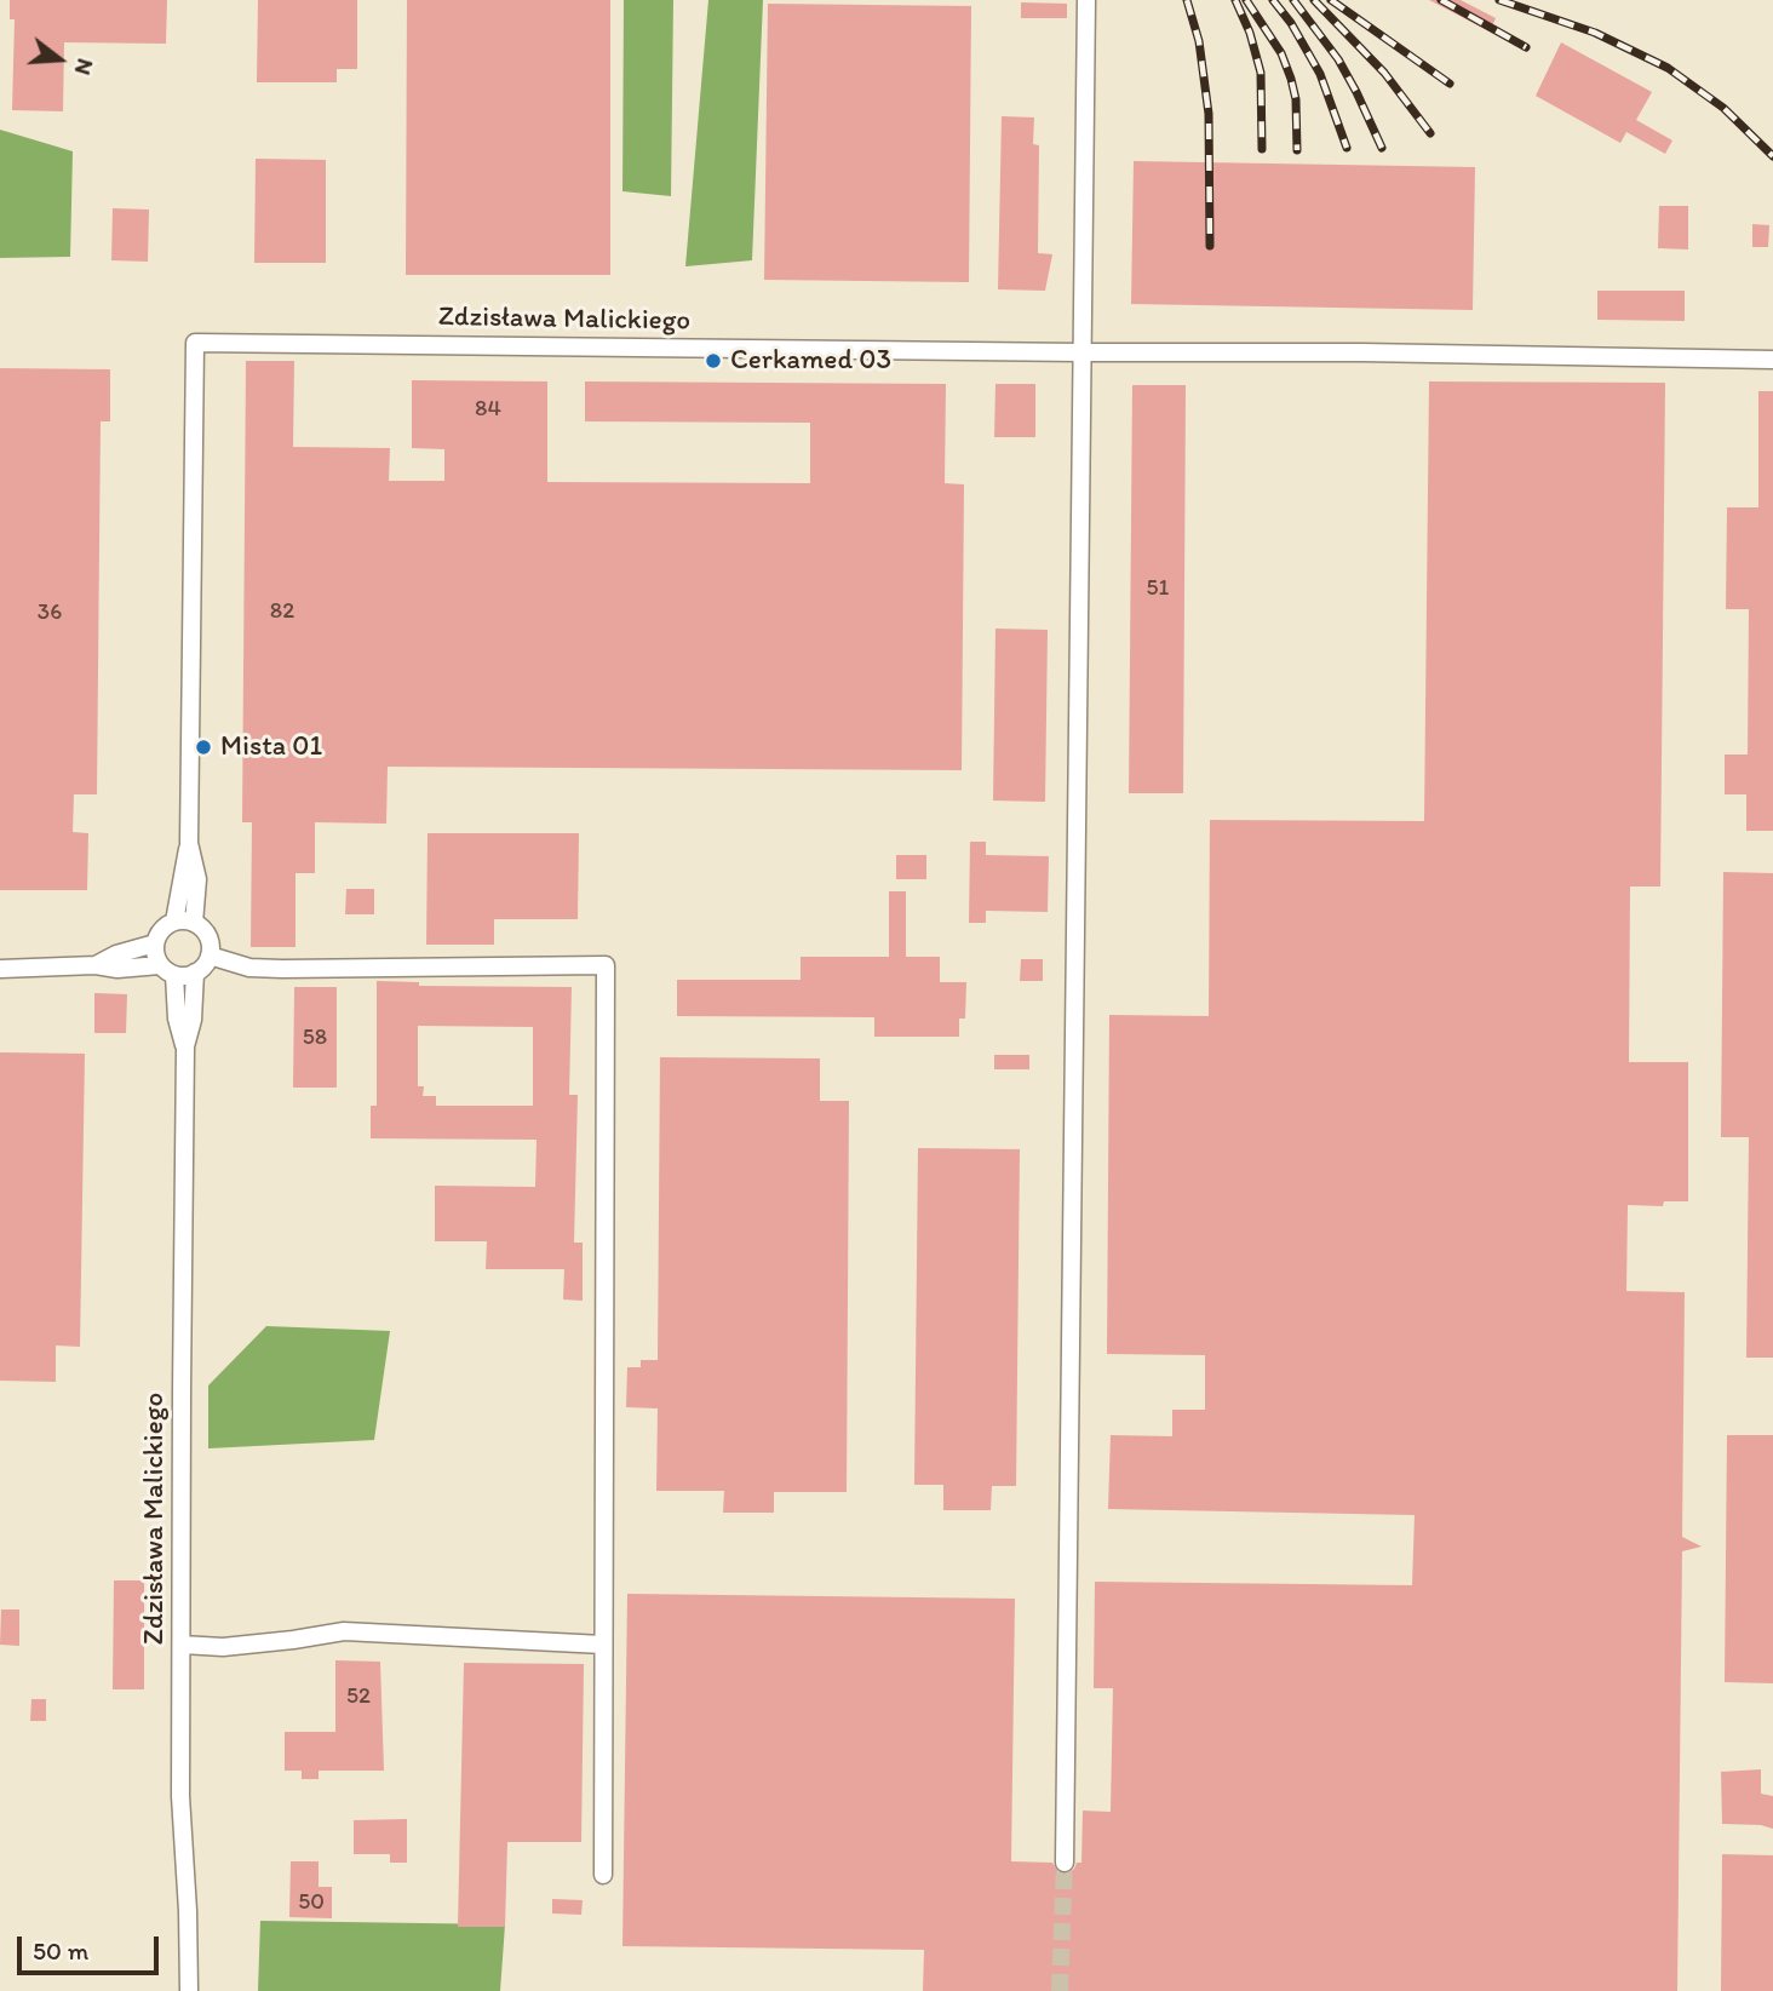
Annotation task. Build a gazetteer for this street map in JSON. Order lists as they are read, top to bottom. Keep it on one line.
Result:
{"streets":{"street":["Zdzisława Malickiego"]},"places":["Cerkamed 03","Mista 01"],"house_numbers":["84","51","82","36","58","52","50"],"scale_bar":"50 m","north":"right"}
